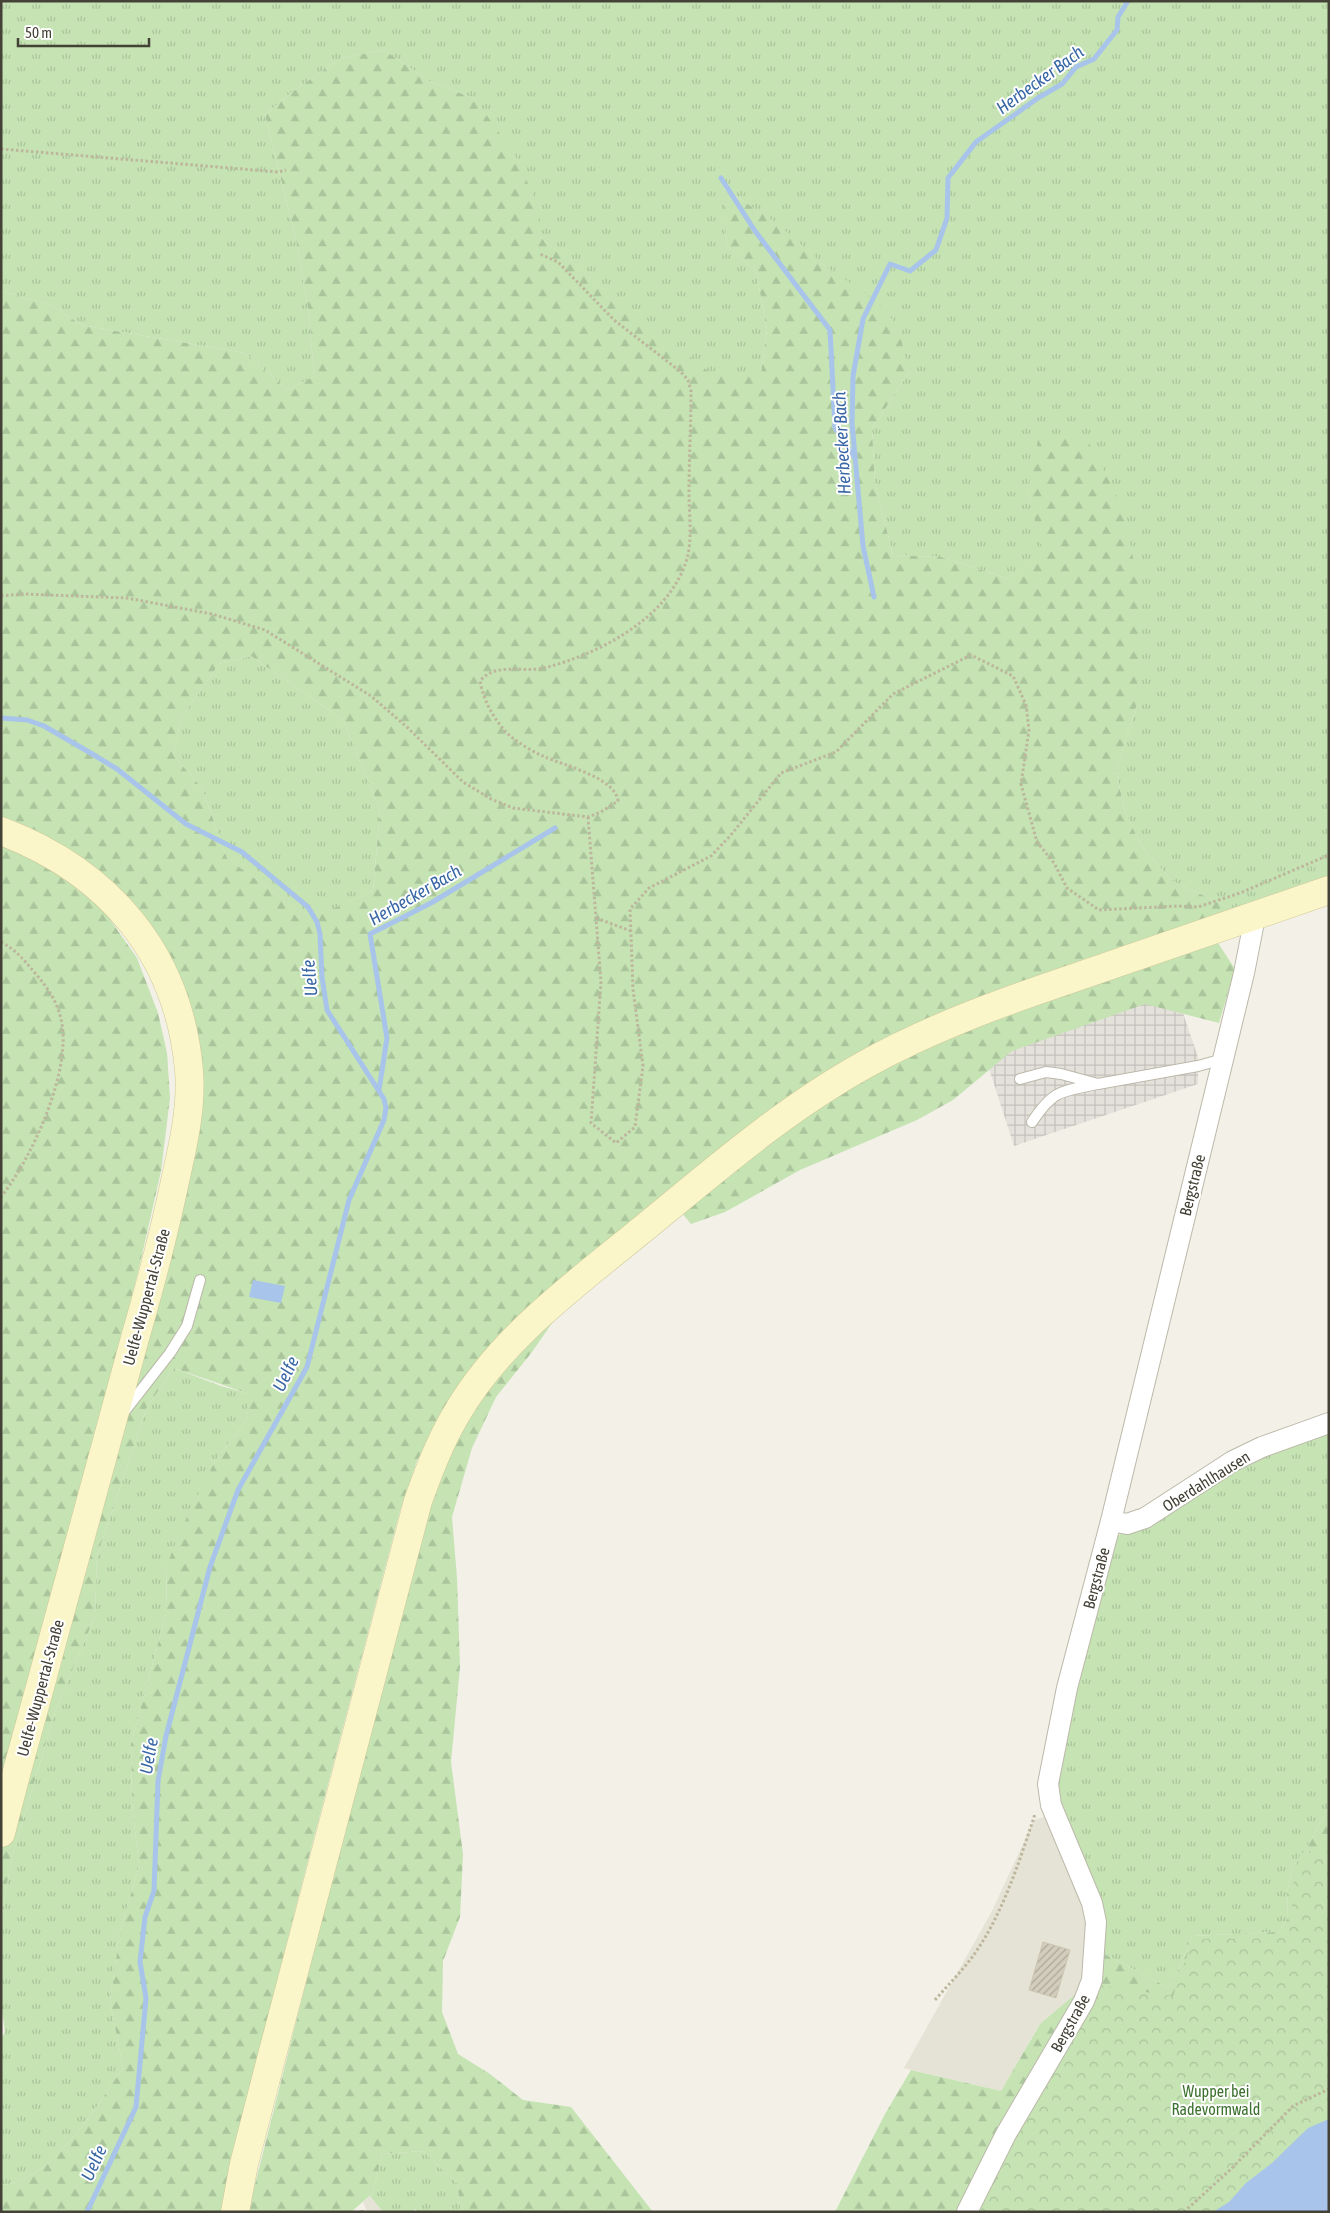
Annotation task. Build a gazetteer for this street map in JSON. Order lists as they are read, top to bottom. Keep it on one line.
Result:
{"streets":{"main road":["Uelfe-Wuppertal-Straße"],"street":["Bergstraße","Oberdahlhausen"]},"crossings":[["Bergstraße","Oberdahlhausen"]],"water":["Herbecker Bach","Uelfe"],"parks":["Wupper bei Radevormwald"],"scale_bar":"50 m"}
